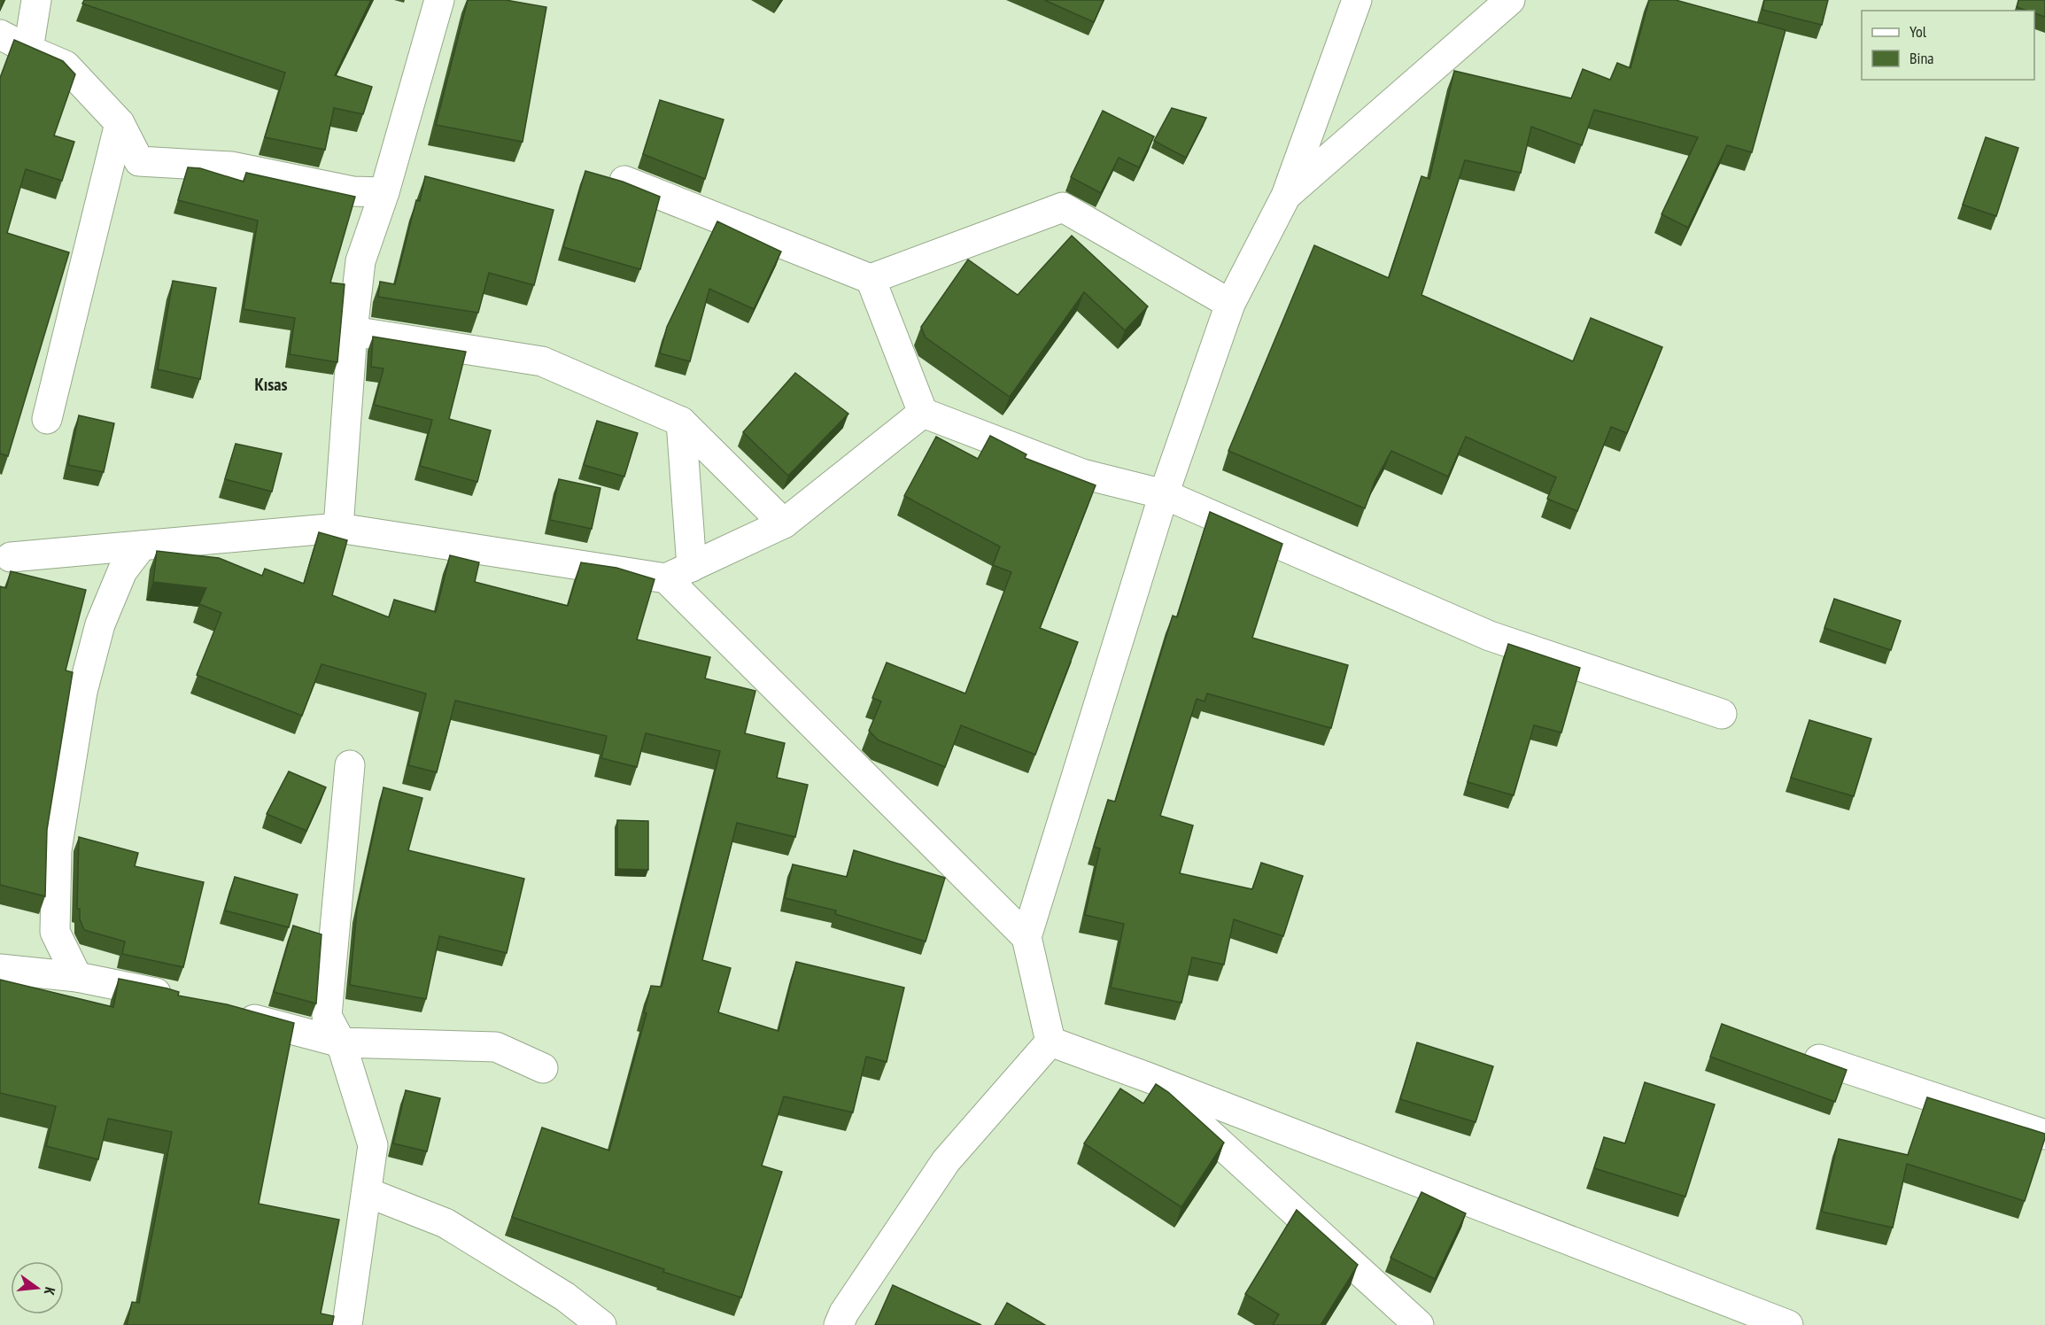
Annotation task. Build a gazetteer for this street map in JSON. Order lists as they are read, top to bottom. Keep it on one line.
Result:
{"districts":["Kısas"],"legend":["Yol","Bina"],"north":"right"}
